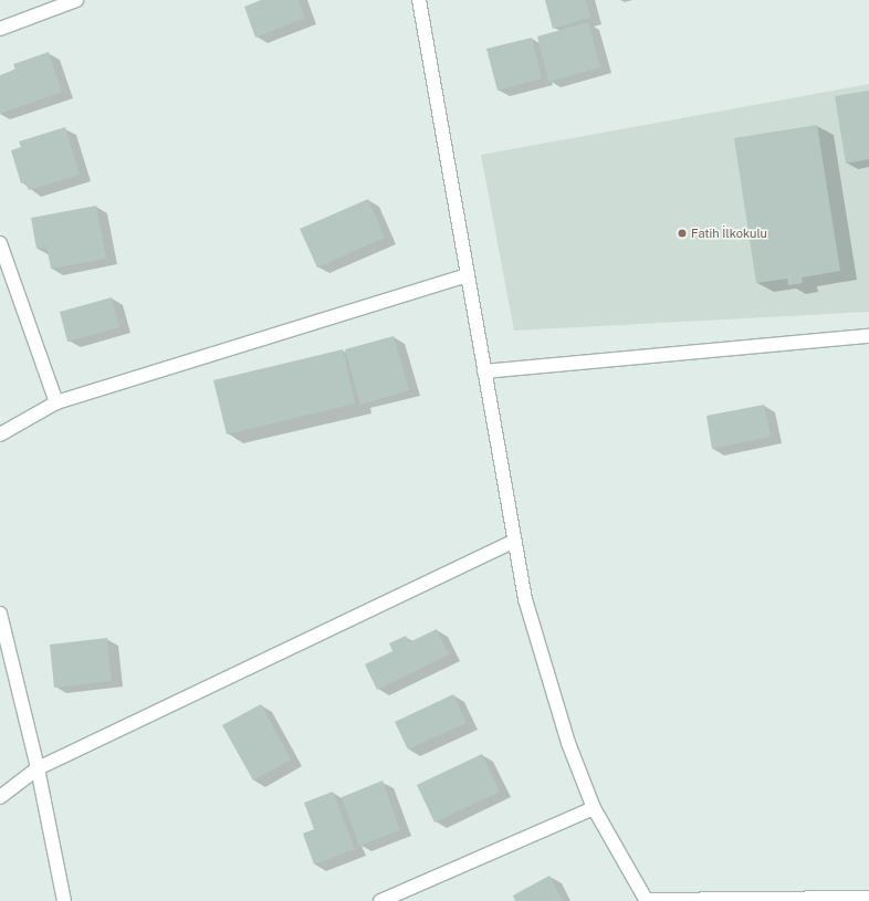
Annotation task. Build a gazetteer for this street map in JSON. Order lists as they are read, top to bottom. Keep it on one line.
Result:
{"places":["Fatih İlkokulu"]}
